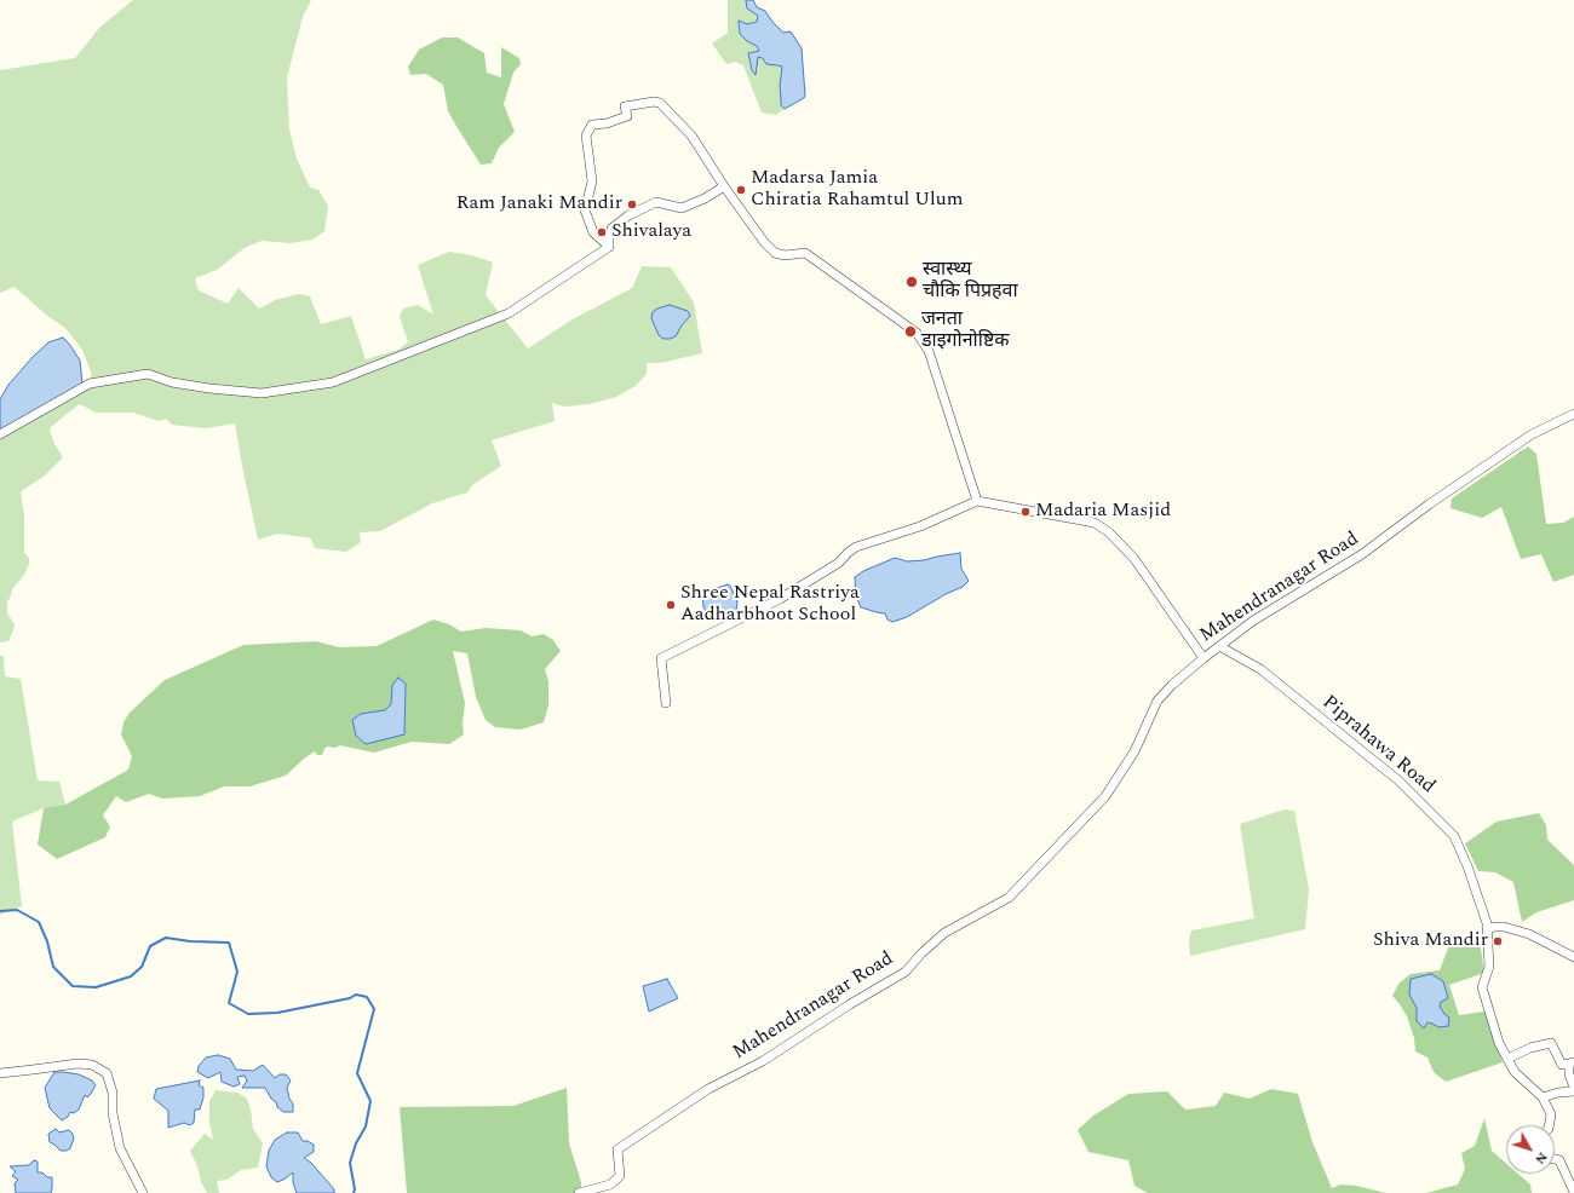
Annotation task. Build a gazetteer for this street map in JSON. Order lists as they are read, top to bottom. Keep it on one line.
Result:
{"streets":{"street":["Mahendranagar Road","Piprahawa Road"]},"crossings":[["Mahendranagar Road","Piprahawa Road"]],"places":["Madarsa Jamia Chiratia Rahamtul Ulum","Ram Janaki Mandir","Shivalaya","स्वास्थ्य चाैकि पिप्रहवा","जनता डाइगोनोष्टिक","Madaria Masjid","Shree Nepal Rastriya Aadharbhoot School","Shiva Mandir"],"north":"bottom right"}
